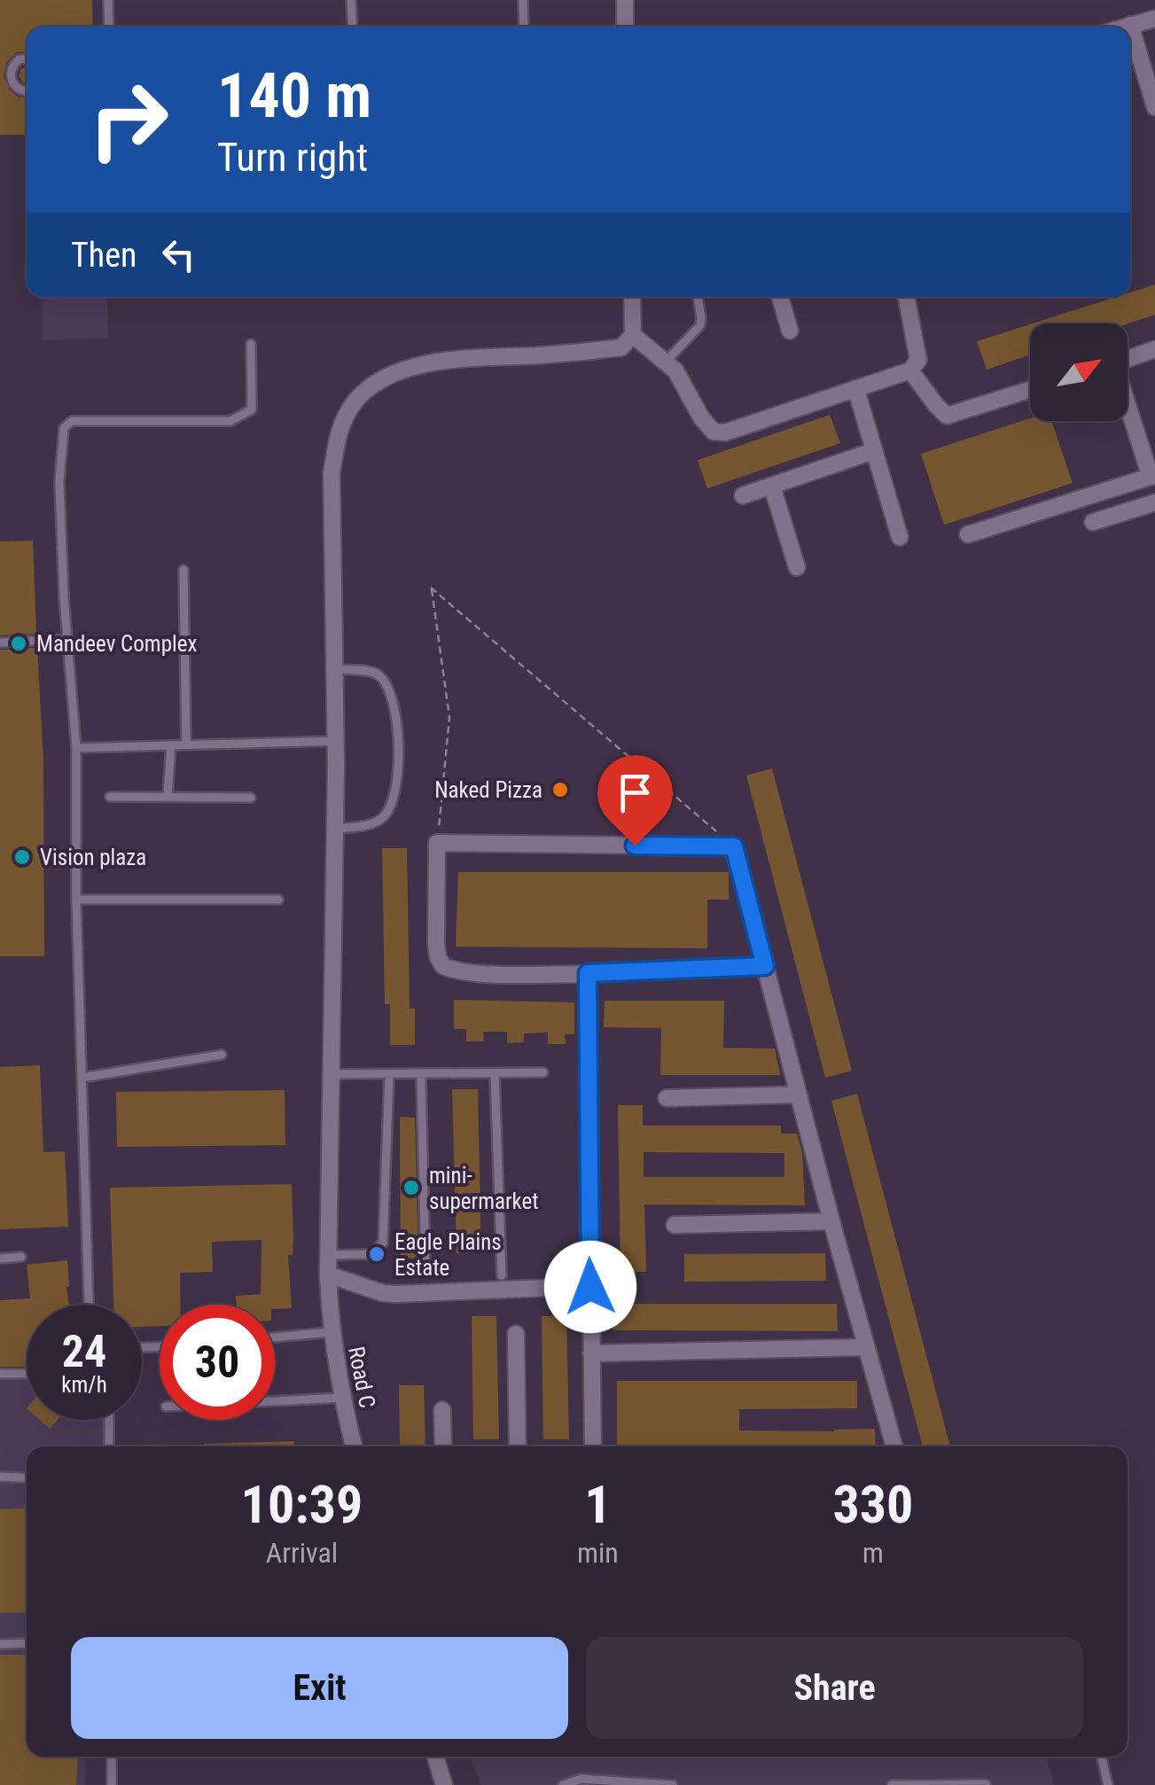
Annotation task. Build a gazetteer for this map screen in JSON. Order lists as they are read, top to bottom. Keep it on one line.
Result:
{"streets":{"street":["Road C"]},"places":["Mandeev Complex","Naked Pizza","Vision plaza","mini- supermarket","Eagle Plains Estate"],"north":"top right","page":{"turn":["140 m","Turn right"],"then":"Then","speed":"24 km/h","limit":"30","eta":["10:39","Arrival","1","min","330","m"],"buttons":["Exit","Share"]}}
